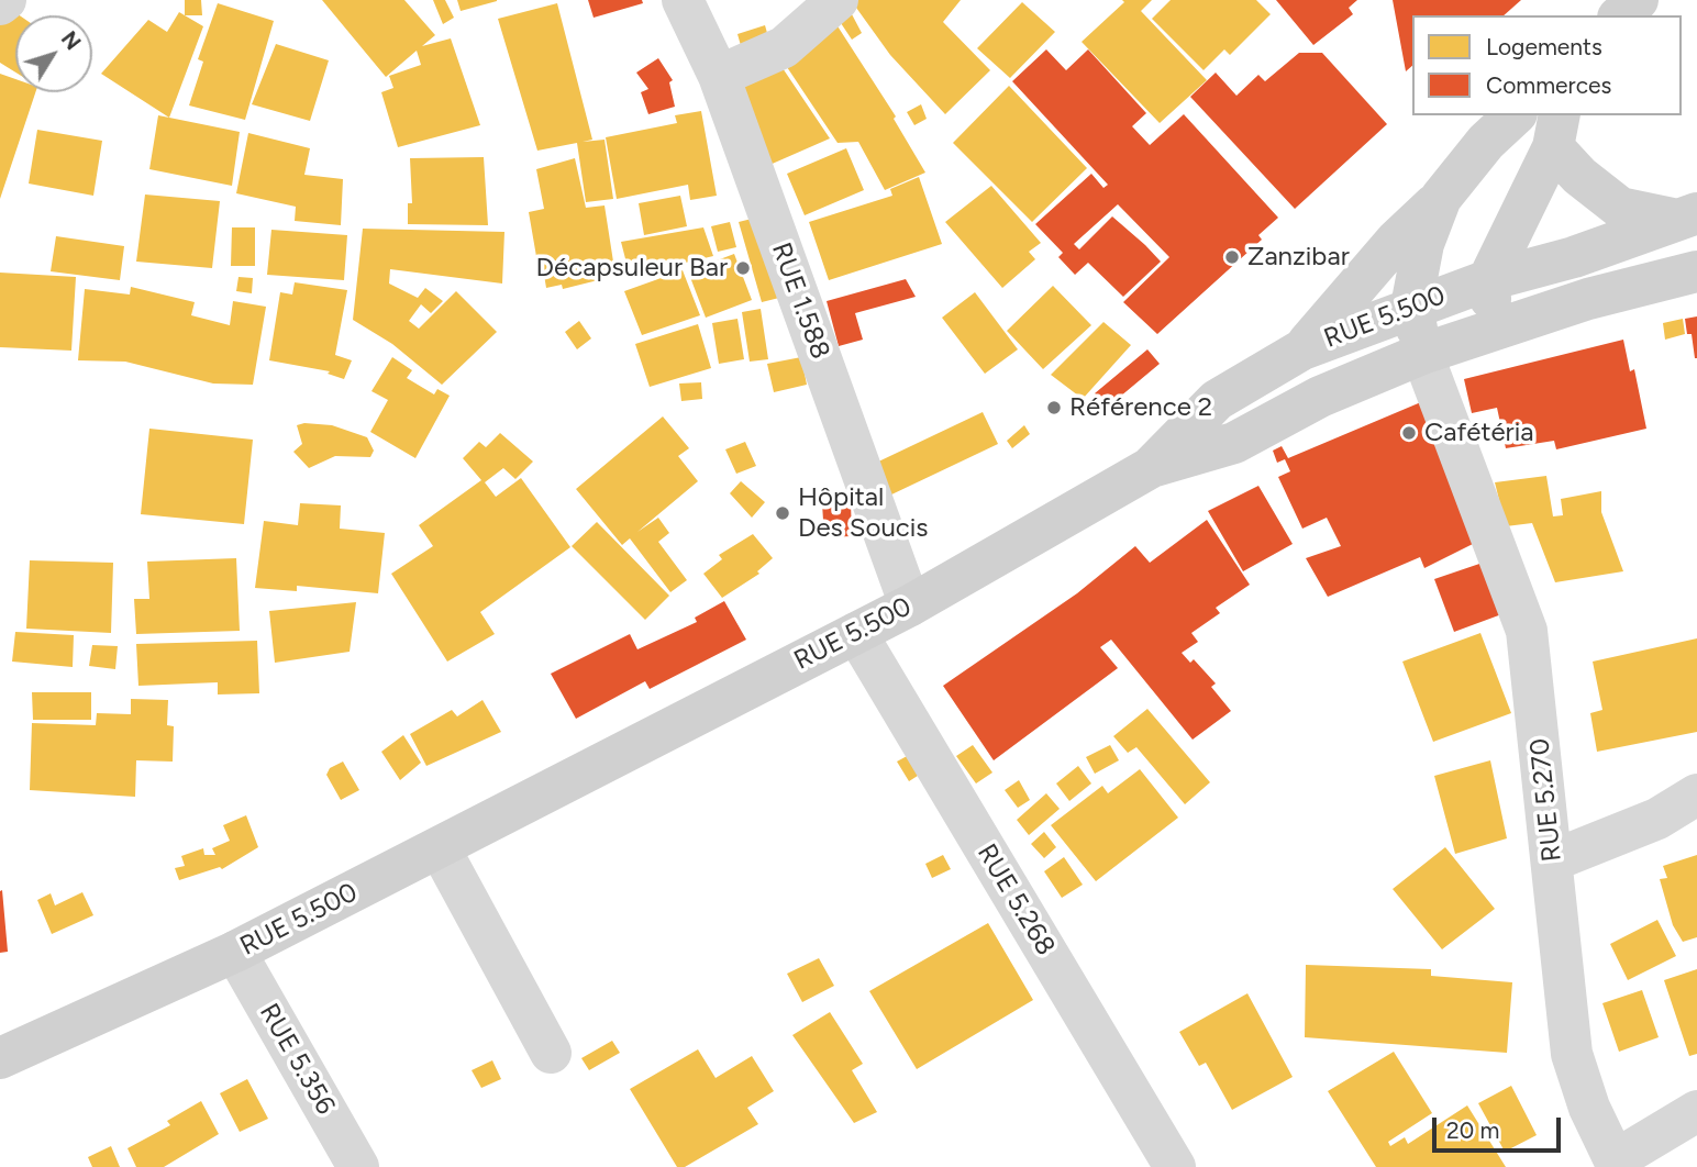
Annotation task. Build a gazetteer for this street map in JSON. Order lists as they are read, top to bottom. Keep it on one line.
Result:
{"streets":{"main road":["RUE 5.500"],"street":["RUE 1.588","RUE 5.270","RUE 5.268","RUE 5.356"]},"crossings":[["RUE 1.588","RUE 5.500"],["RUE 5.500","RUE 5.268"],["RUE 5.500","RUE 5.356"]],"places":["Zanzibar","Décapsuleur Bar","Référence 2","Cafétéria","Hôpital Des Soucis"],"legend":["Logements","Commerces"],"scale_bar":"20 m","north":"top right"}
